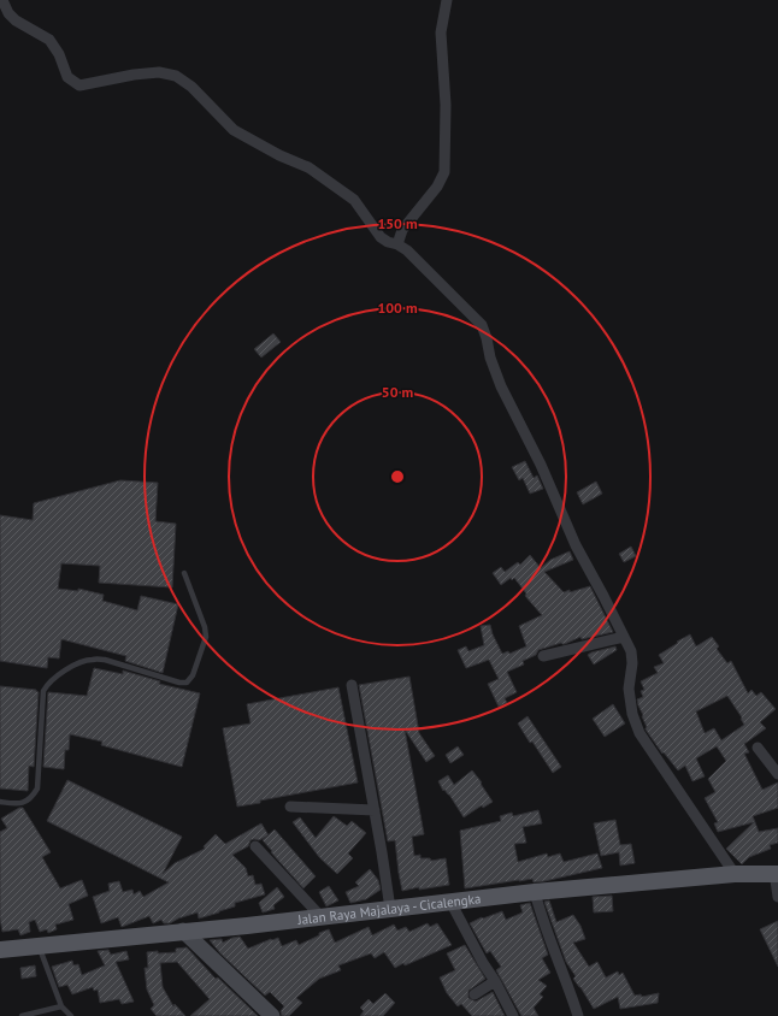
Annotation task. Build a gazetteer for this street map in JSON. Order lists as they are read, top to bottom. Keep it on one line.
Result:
{"streets":{"main road":["Jalan Raya Majalaya - Cicalengka"]},"rings":["150 m","100 m","50 m"]}
